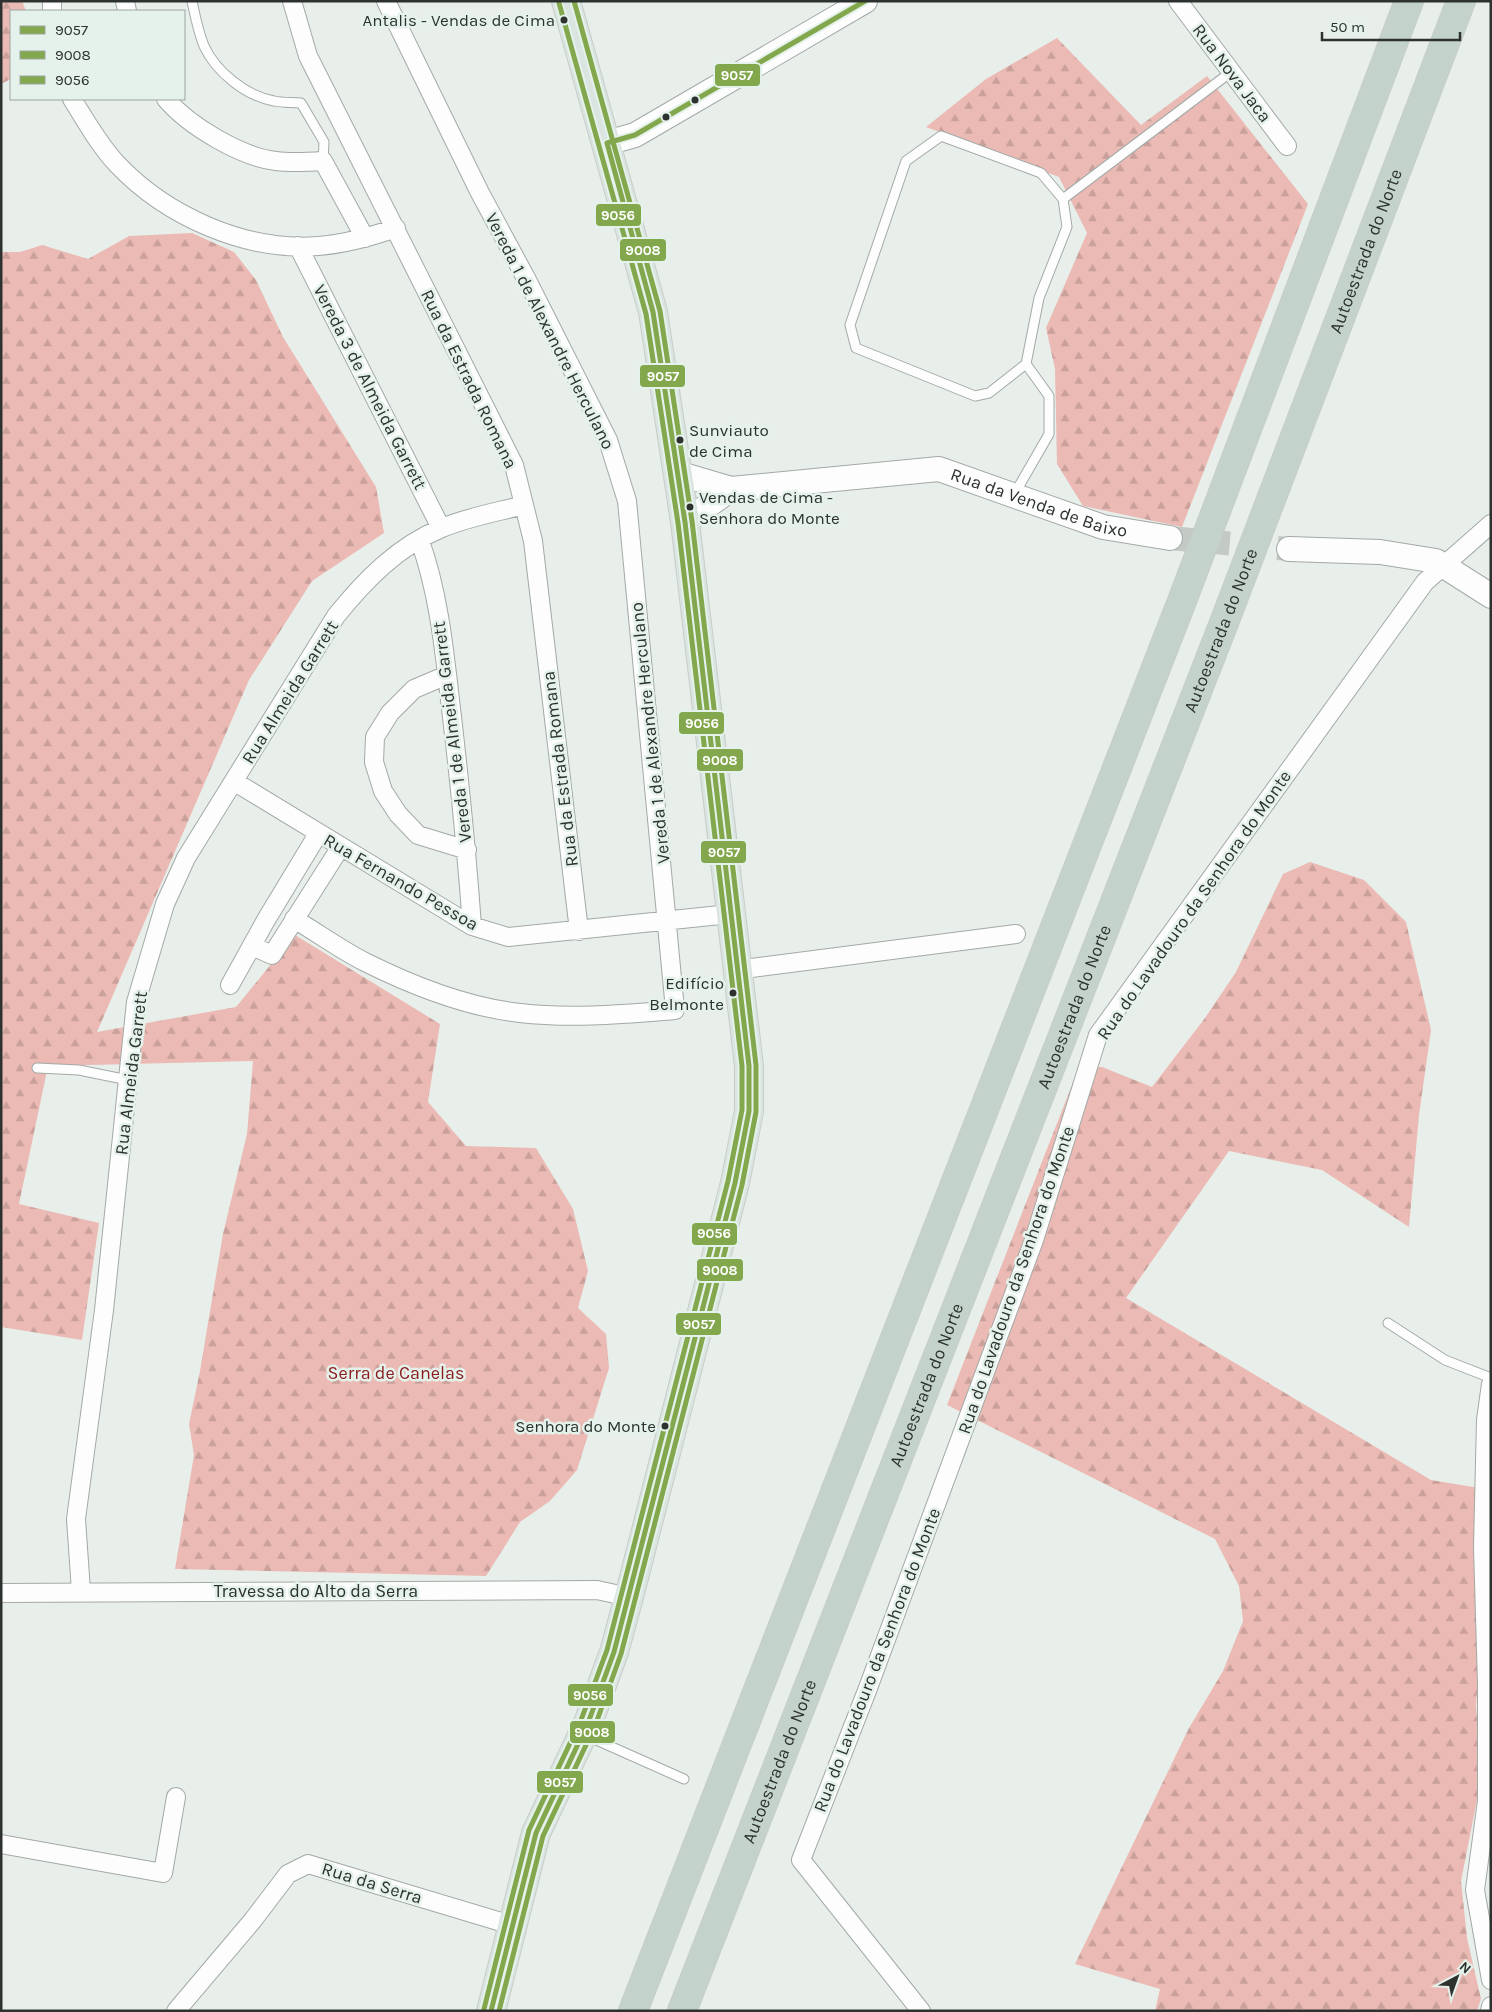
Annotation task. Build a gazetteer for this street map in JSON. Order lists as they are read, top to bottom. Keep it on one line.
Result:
{"streets":{"highway":["Autoestrada do Norte"],"street":["Rua Nova Jaca","Vereda 1 de Alexandre Herculano","Rua da Estrada Romana","Vereda 3 de Almeida Garrett","Rua da Venda de Baixo","Rua Almeida Garrett","Vereda 1 de Almeida Garrett","Rua Fernando Pessoa","Rua do Lavadouro da Senhora do Monte","Travessa do Alto da Serra","Rua da Serra"]},"crossings":[["Vereda 1 de Alexandre Herculano","Rua Fernando Pessoa"],["Rua da Estrada Romana","Rua Almeida Garrett"],["Rua da Estrada Romana","Rua Fernando Pessoa"],["Vereda 3 de Almeida Garrett","Rua Almeida Garrett"],["Rua Almeida Garrett","Vereda 1 de Almeida Garrett"],["Rua Almeida Garrett","Rua Fernando Pessoa"],["Rua Almeida Garrett","Travessa do Alto da Serra"],["Vereda 1 de Almeida Garrett","Rua Fernando Pessoa"]],"parks":["Serra de Canelas"],"places":["Antalis - Vendas de Cima","Sunviauto de Cima","Vendas de Cima - Senhora do Monte","Edifício Belmonte","Senhora do Monte"],"lines":["transit line 9057","transit line 9008","transit line 9056"],"legend":["9057","9008","9056"],"scale_bar":"50 m","north":"top right"}
